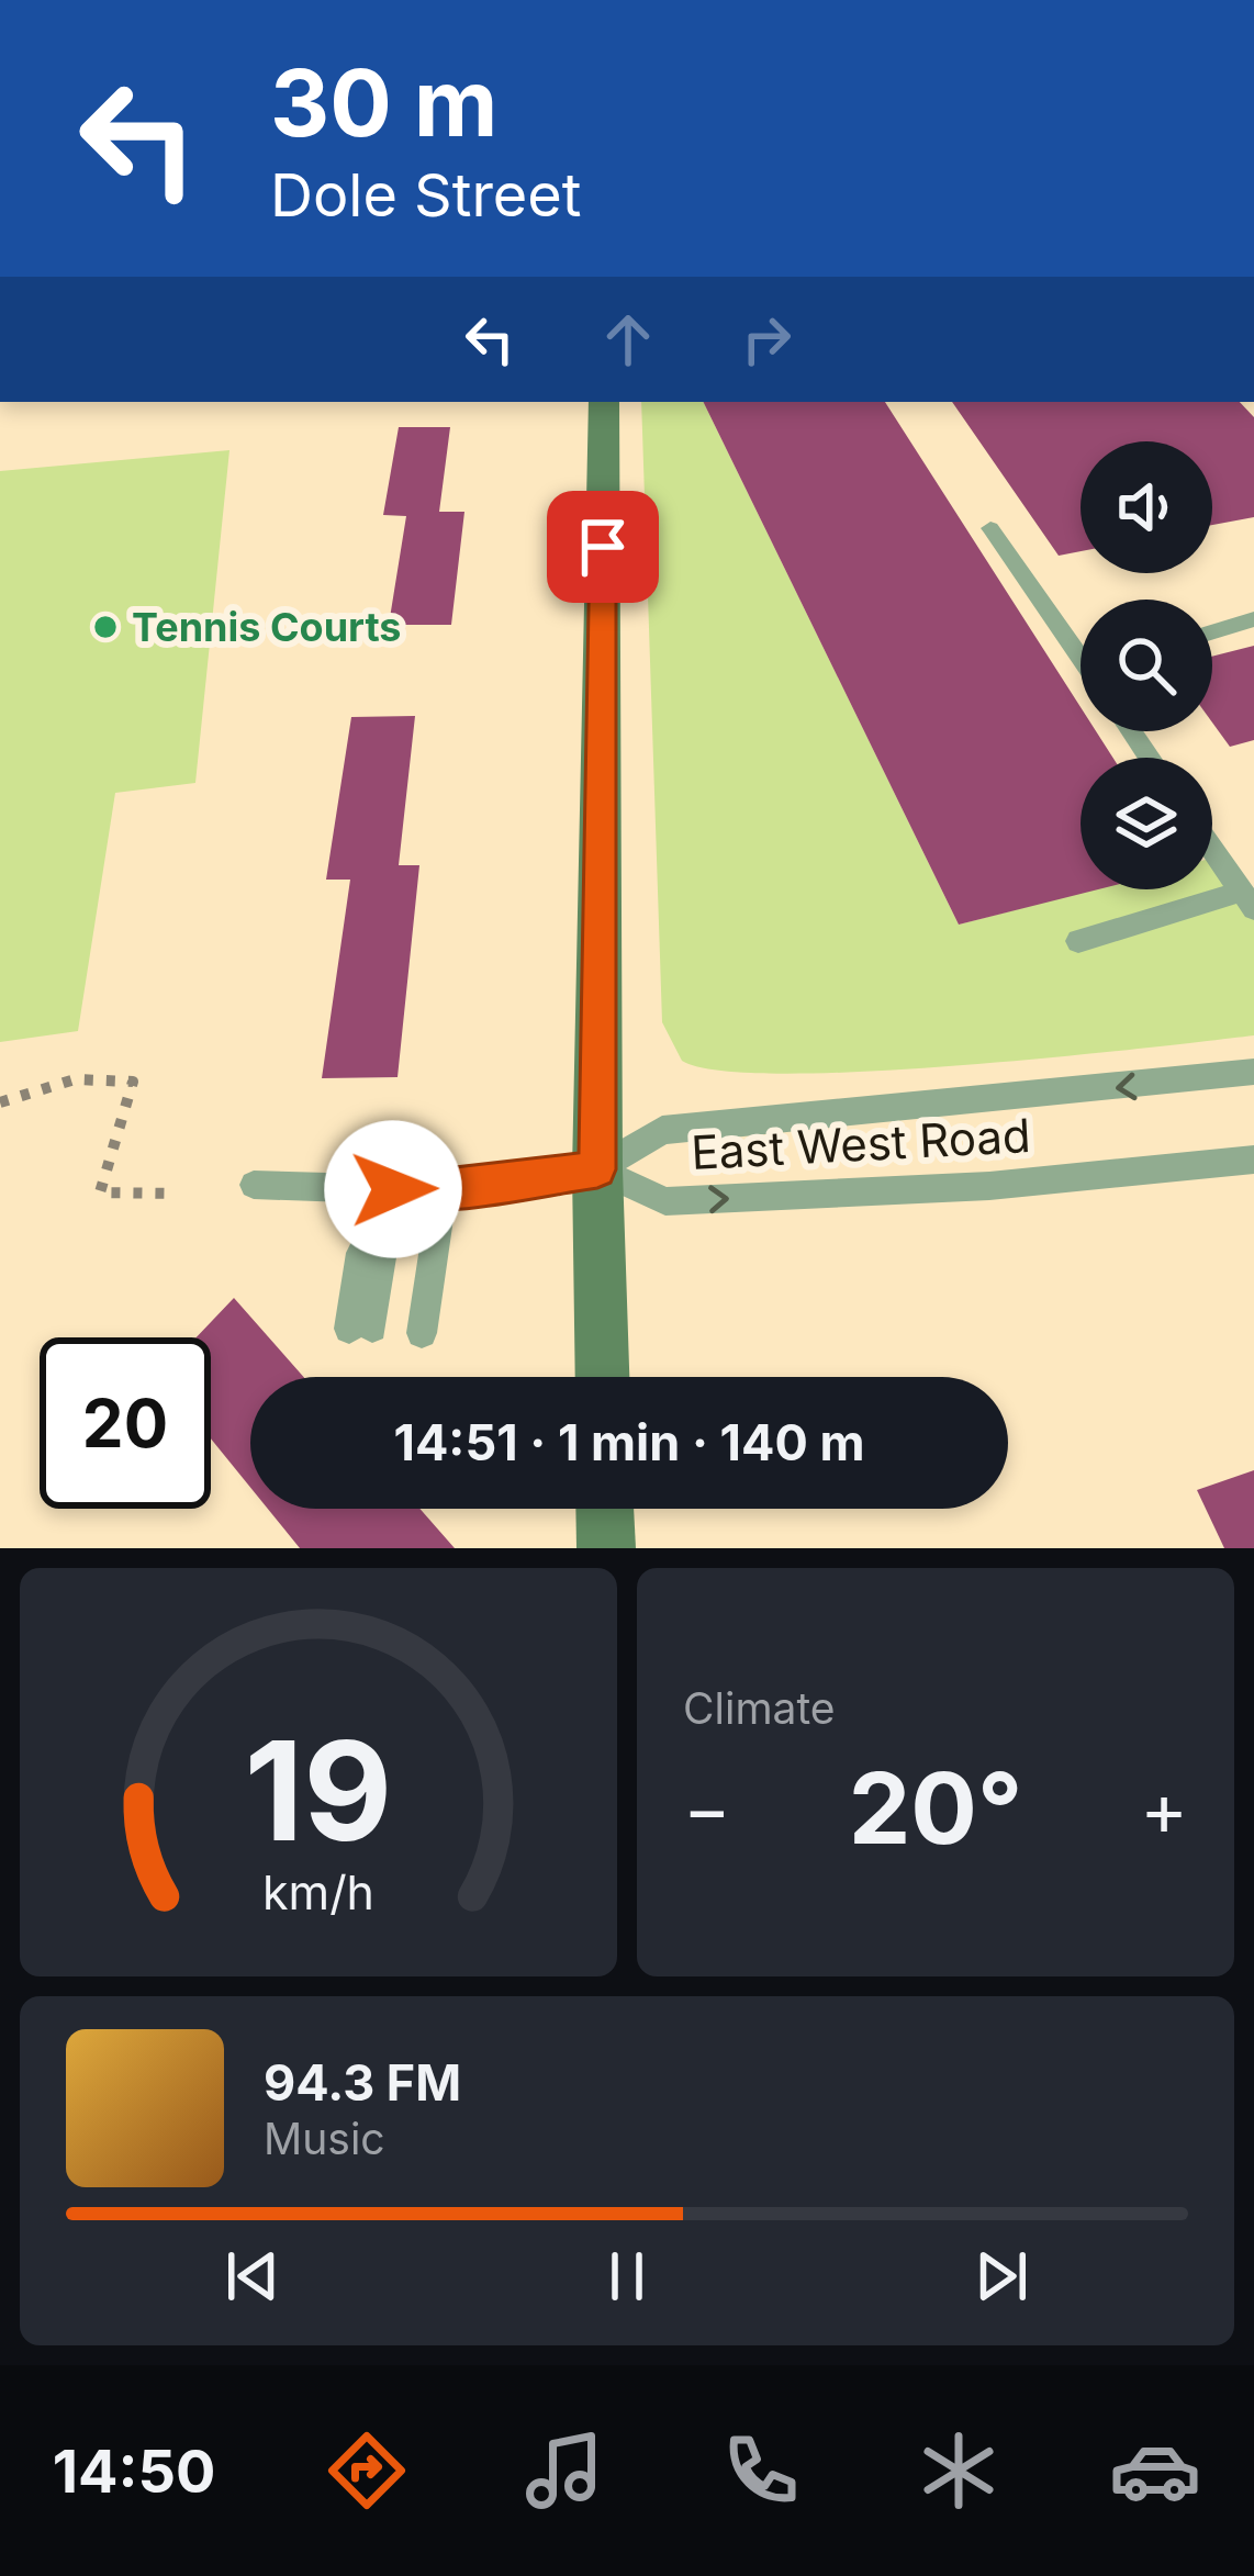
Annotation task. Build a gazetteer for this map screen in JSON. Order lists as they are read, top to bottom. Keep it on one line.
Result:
{"streets":{"lane":["East West Road"]},"places":["Tennis Courts"],"page":{"turn":["30 m","Dole Street"],"limit":"20","trip":"14:51 · 1 min · 140 m","tile":"Climate","heat":["−","20°","+"],"song":["94.3 FM","Music"],"tabs":"14:50","gauge":["19","km/h"]}}
